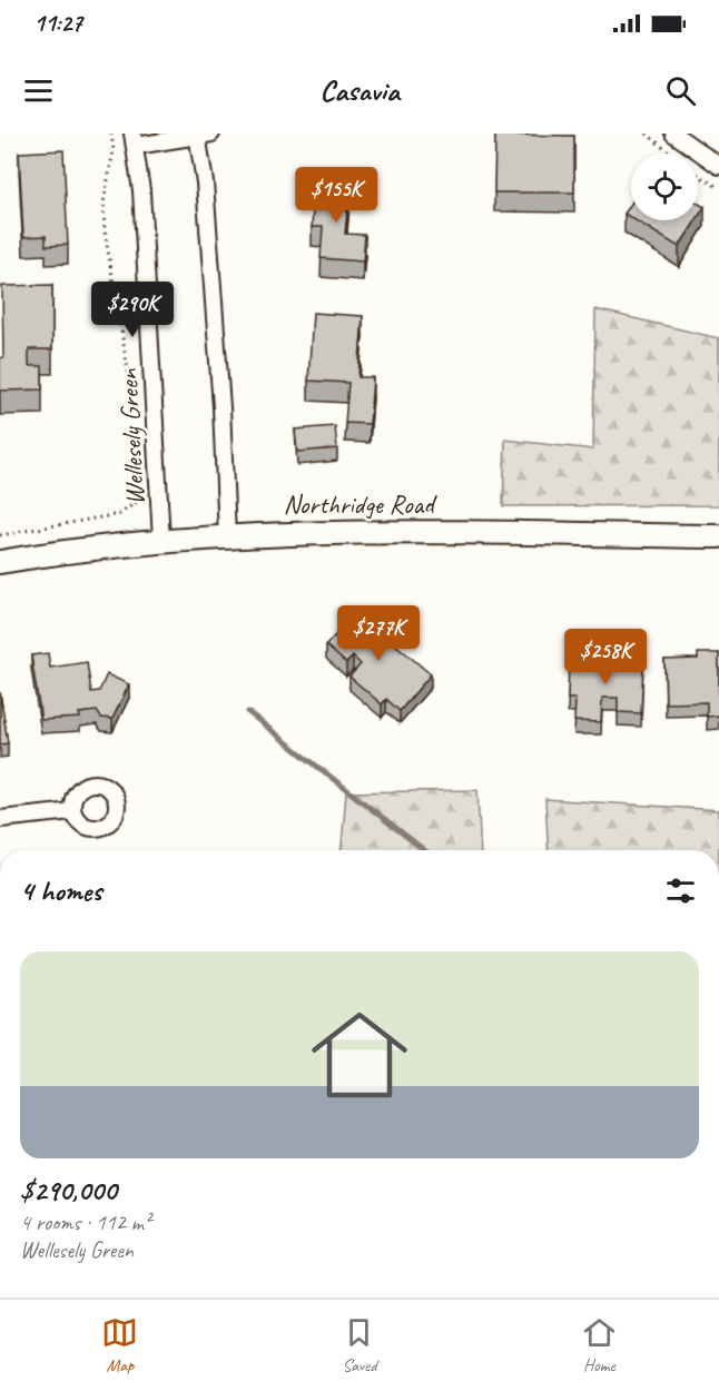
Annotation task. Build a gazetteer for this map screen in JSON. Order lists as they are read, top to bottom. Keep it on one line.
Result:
{"streets":{"main road":["Northridge Road"],"street":["Wellesely Green"]},"crossings":[["Wellesely Green","Northridge Road"]],"page":{"status":"11:27","header":"Casavia","price":["$155K","$290K","$277K","$258K"],"heading":"4 homes","list":[{"name":"$290,000","note":"4 rooms · 112 m² · Wellesely Green"}],"tabs":["Map","Saved","Home"]}}
